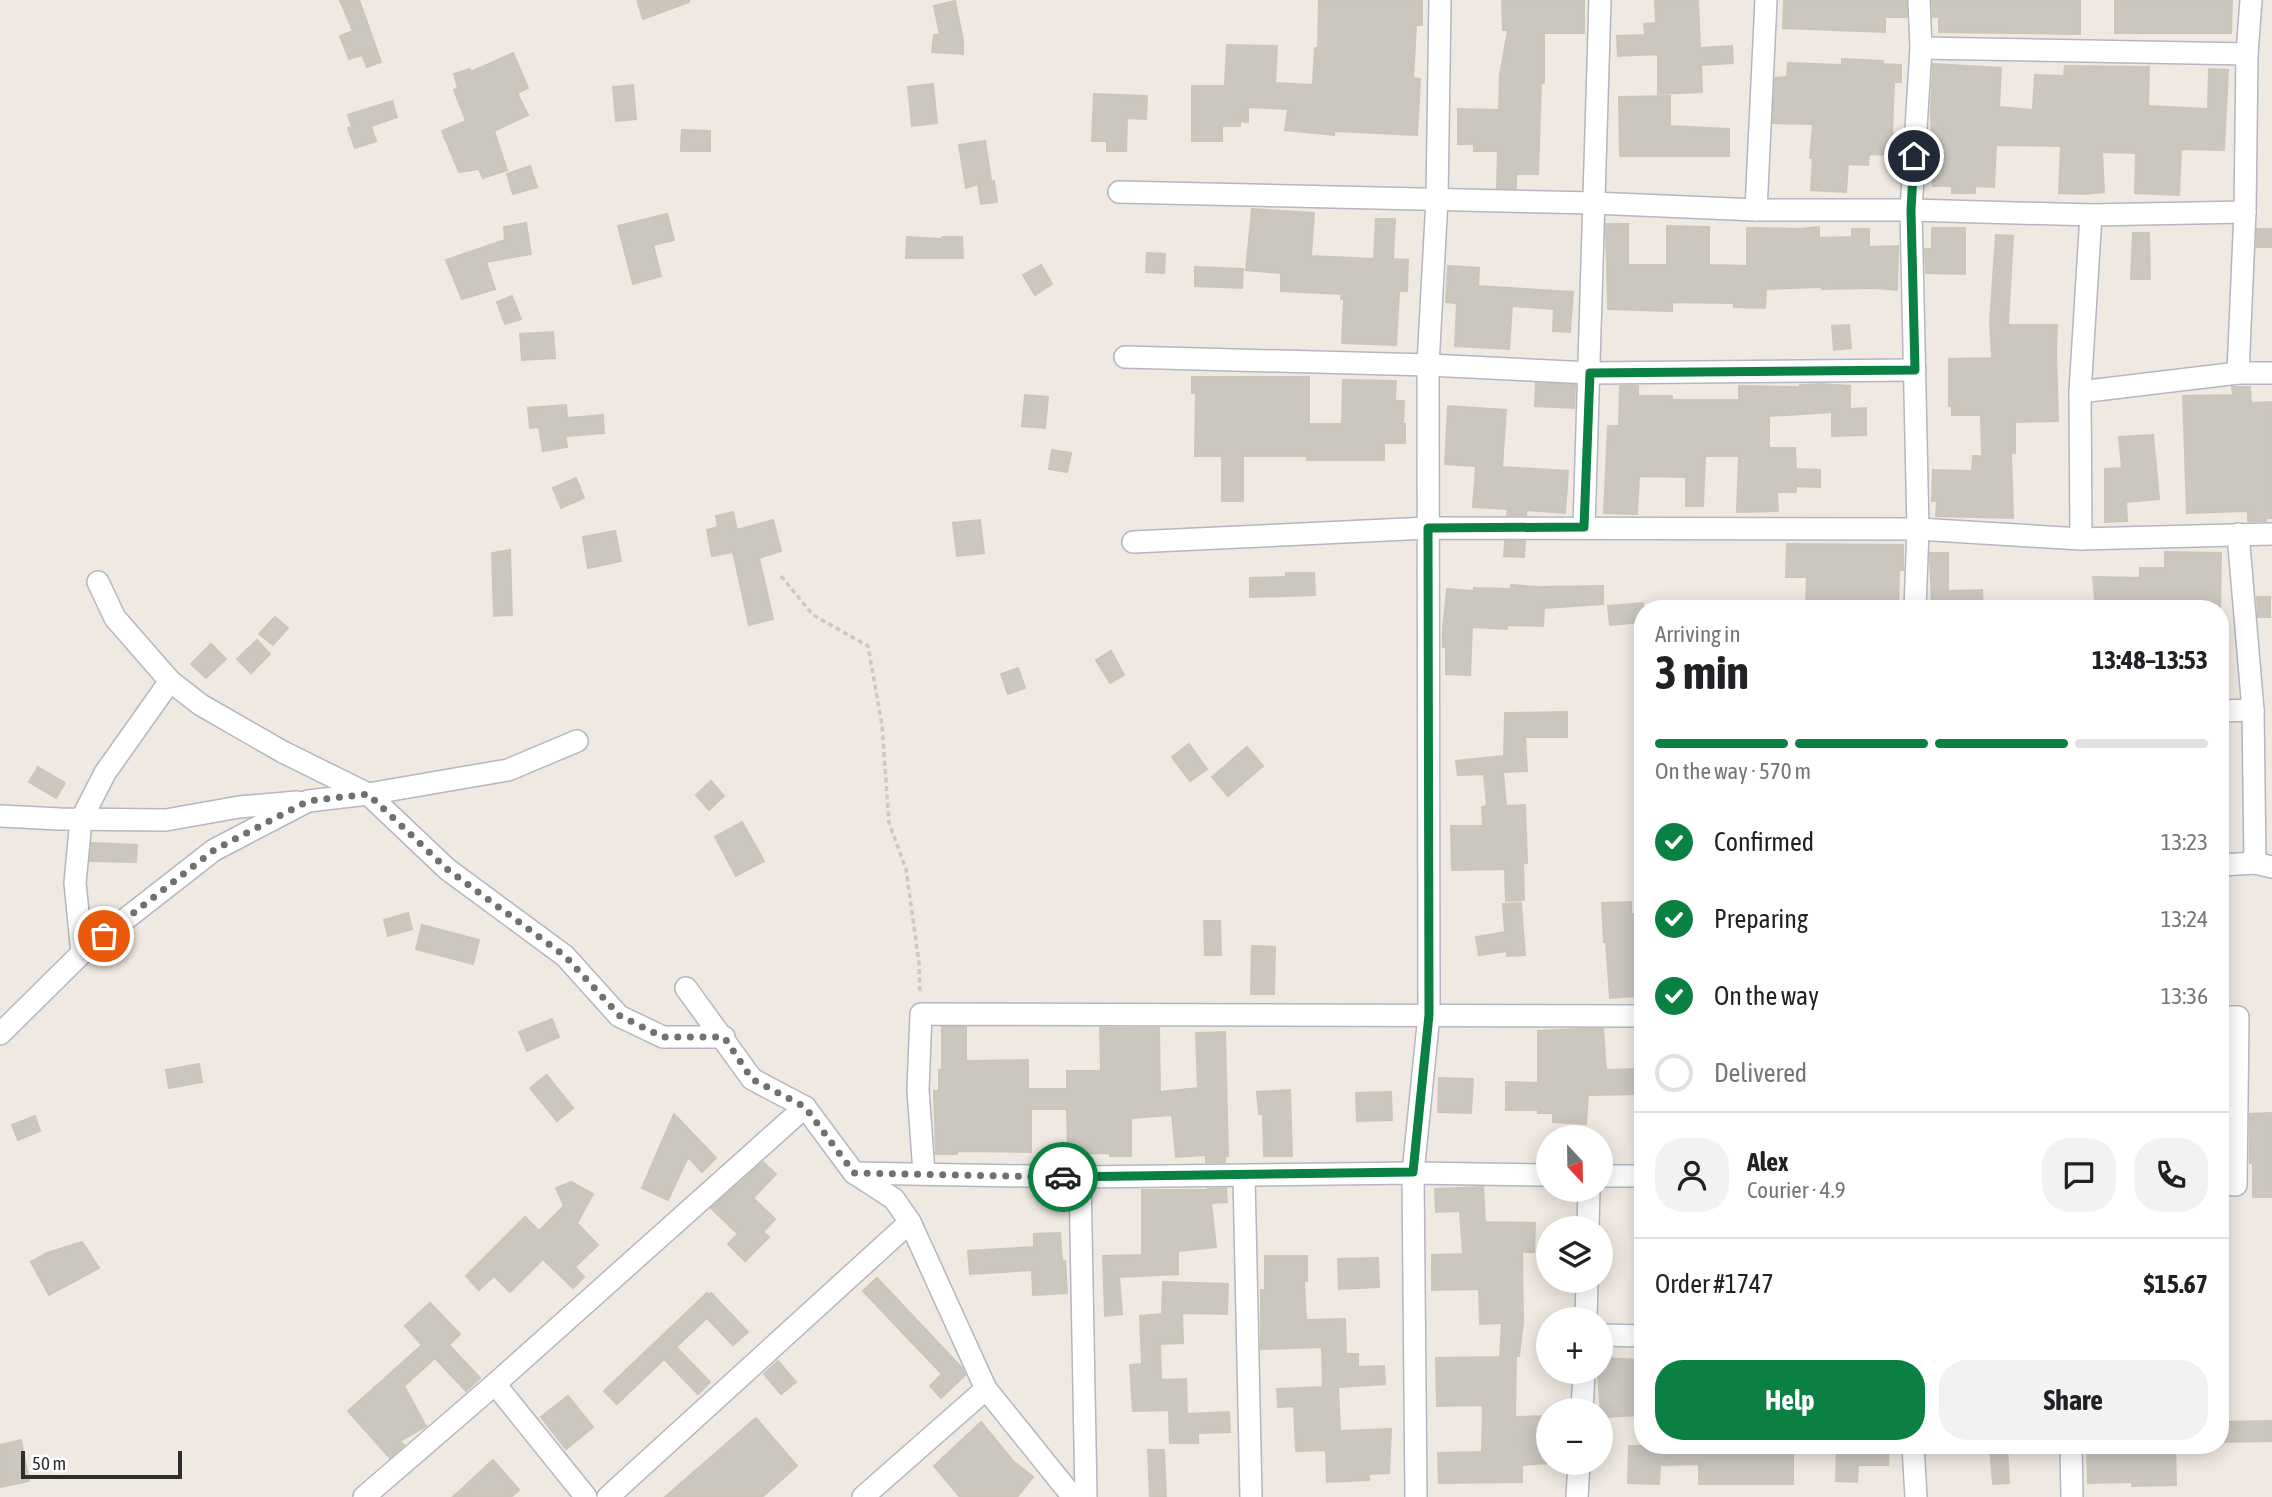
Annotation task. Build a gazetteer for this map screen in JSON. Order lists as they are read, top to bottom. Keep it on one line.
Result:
{"scale_bar":"50 m","north":"bottom","page":{"heading":["3 min","Arriving in","13:48–13:53"],"panel":["Alex","Courier · 4.9","Order #1747","$15.67"],"bar":"On the way · 570 m","list":[["Confirmed","13:23"],["Preparing","13:24"],["On the way","13:36"],"Delivered"],"map_buttons":["+","−"],"buttons":["Help","Share"],"scale":"50 m"}}
